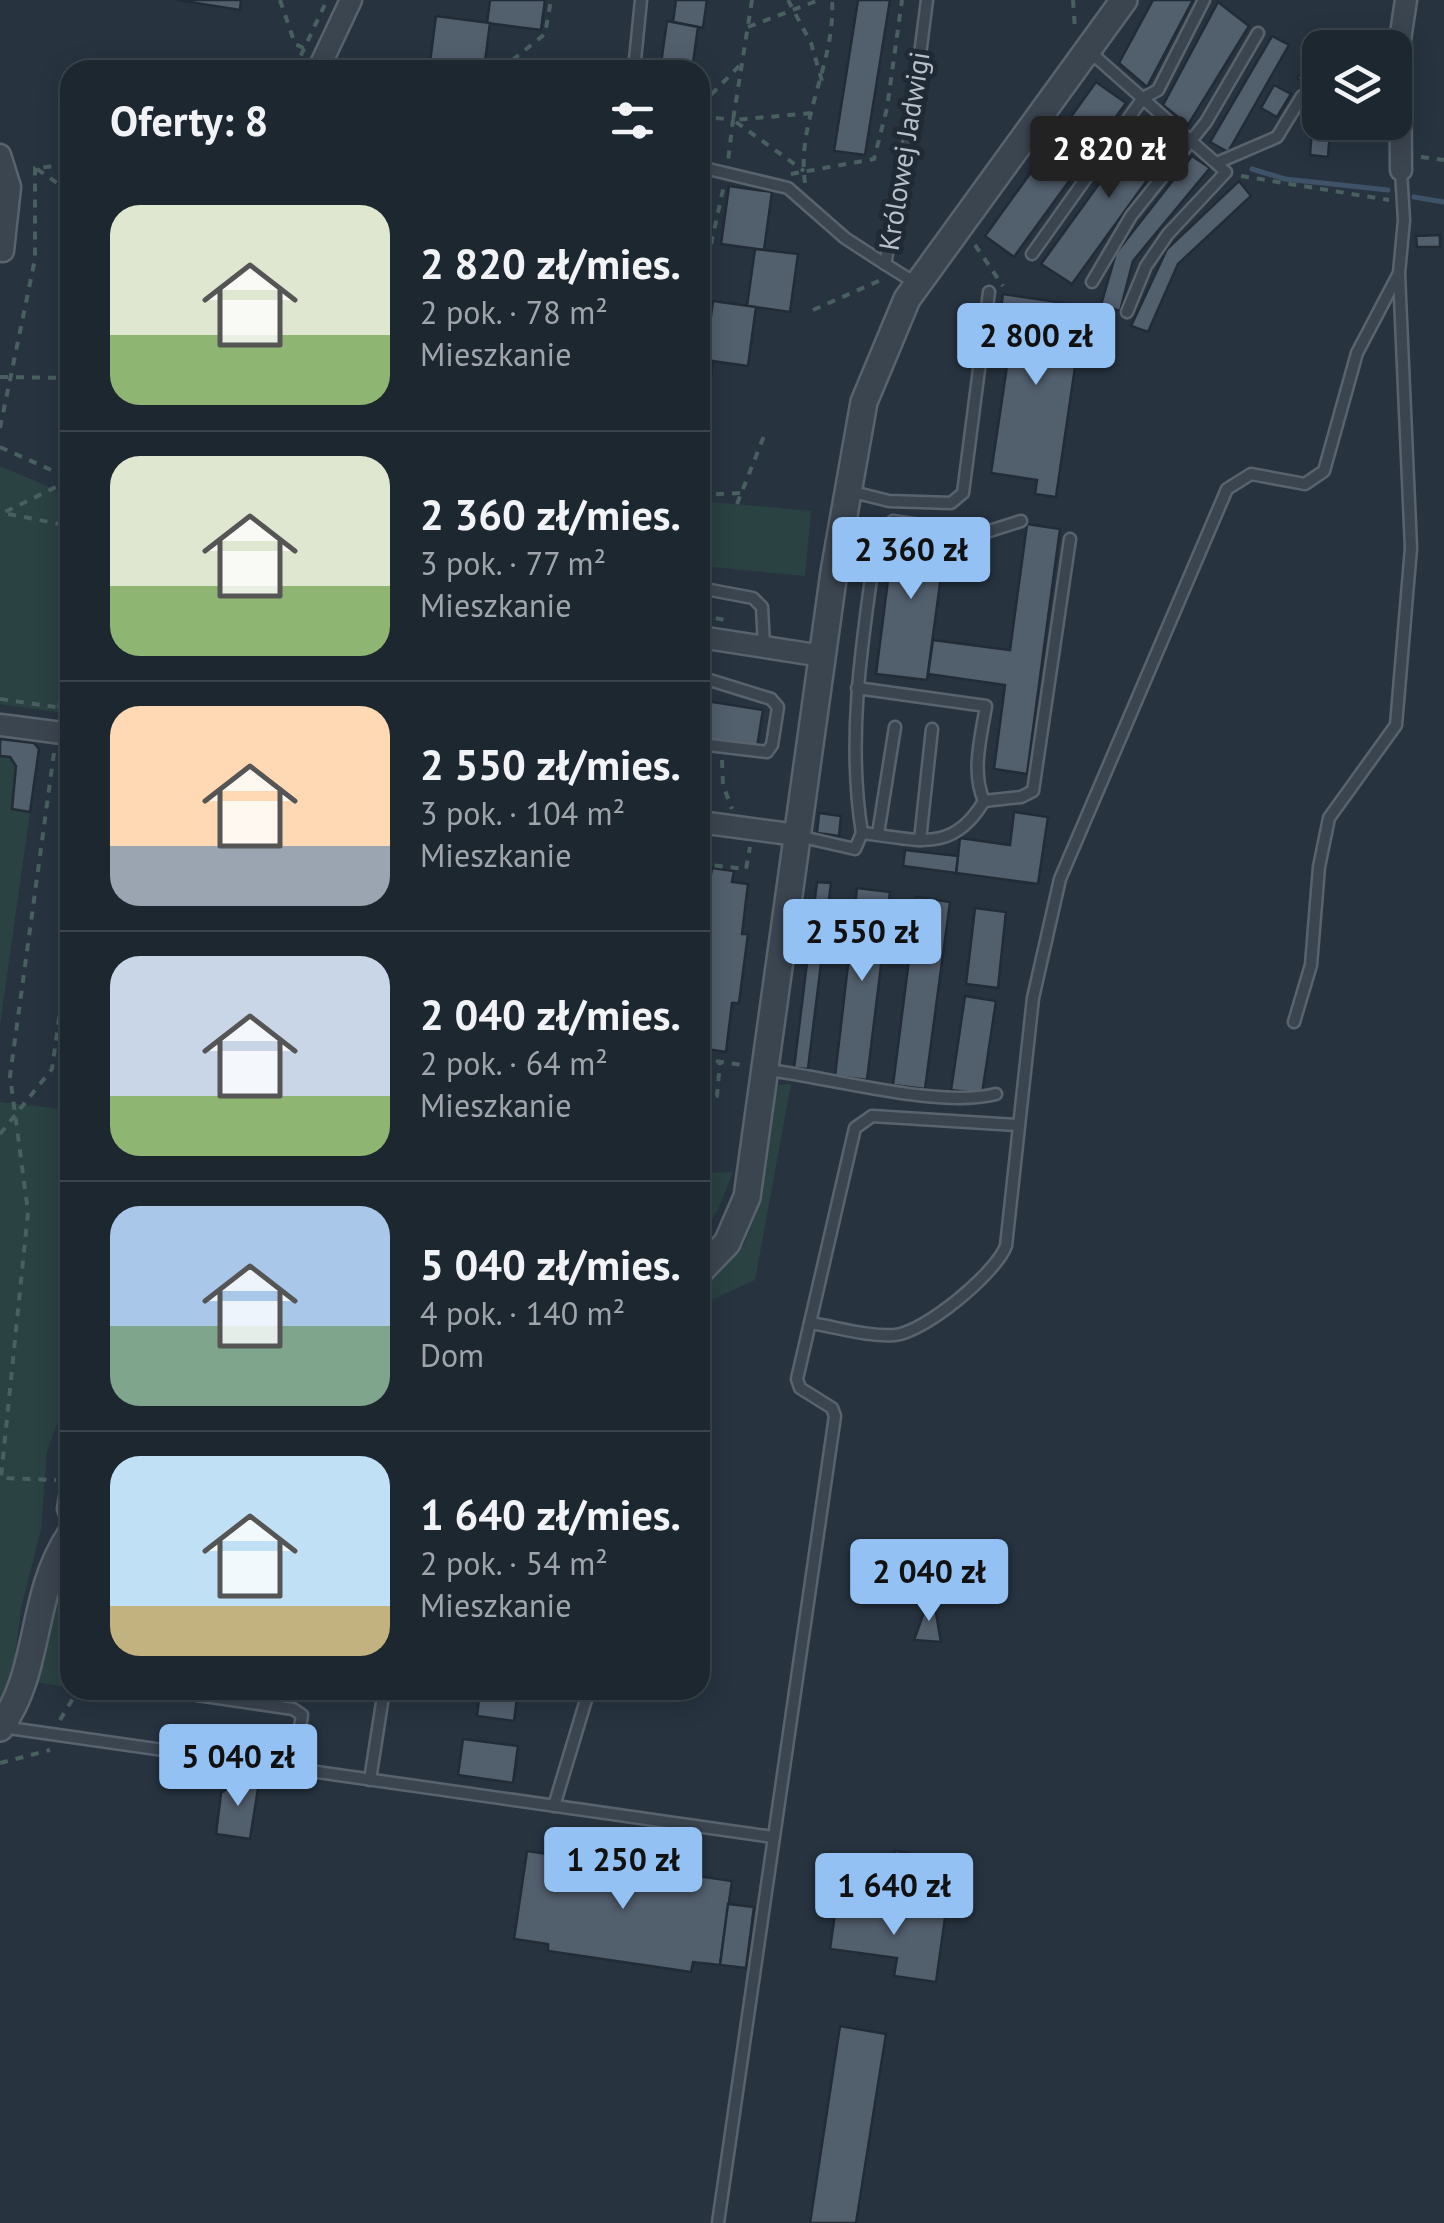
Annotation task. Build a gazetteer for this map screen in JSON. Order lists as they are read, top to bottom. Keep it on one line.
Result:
{"streets":{"lane":["Królowej Jadwigi"]},"page":{"heading":"Oferty: 8","price":["2 820 zł","2 800 zł","2 360 zł","2 550 zł","2 040 zł","5 040 zł","1 250 zł","1 640 zł"],"list":[{"name":"2 820 zł/mies.","note":"2 pok. · 78 m² · Mieszkanie"},{"name":"2 360 zł/mies.","note":"3 pok. · 77 m² · Mieszkanie"},{"name":"2 550 zł/mies.","note":"3 pok. · 104 m² · Mieszkanie"},{"name":"2 040 zł/mies.","note":"2 pok. · 64 m² · Mieszkanie"},{"name":"5 040 zł/mies.","note":"4 pok. · 140 m² · Dom"},{"name":"1 640 zł/mies.","note":"2 pok. · 54 m² · Mieszkanie"}]}}
